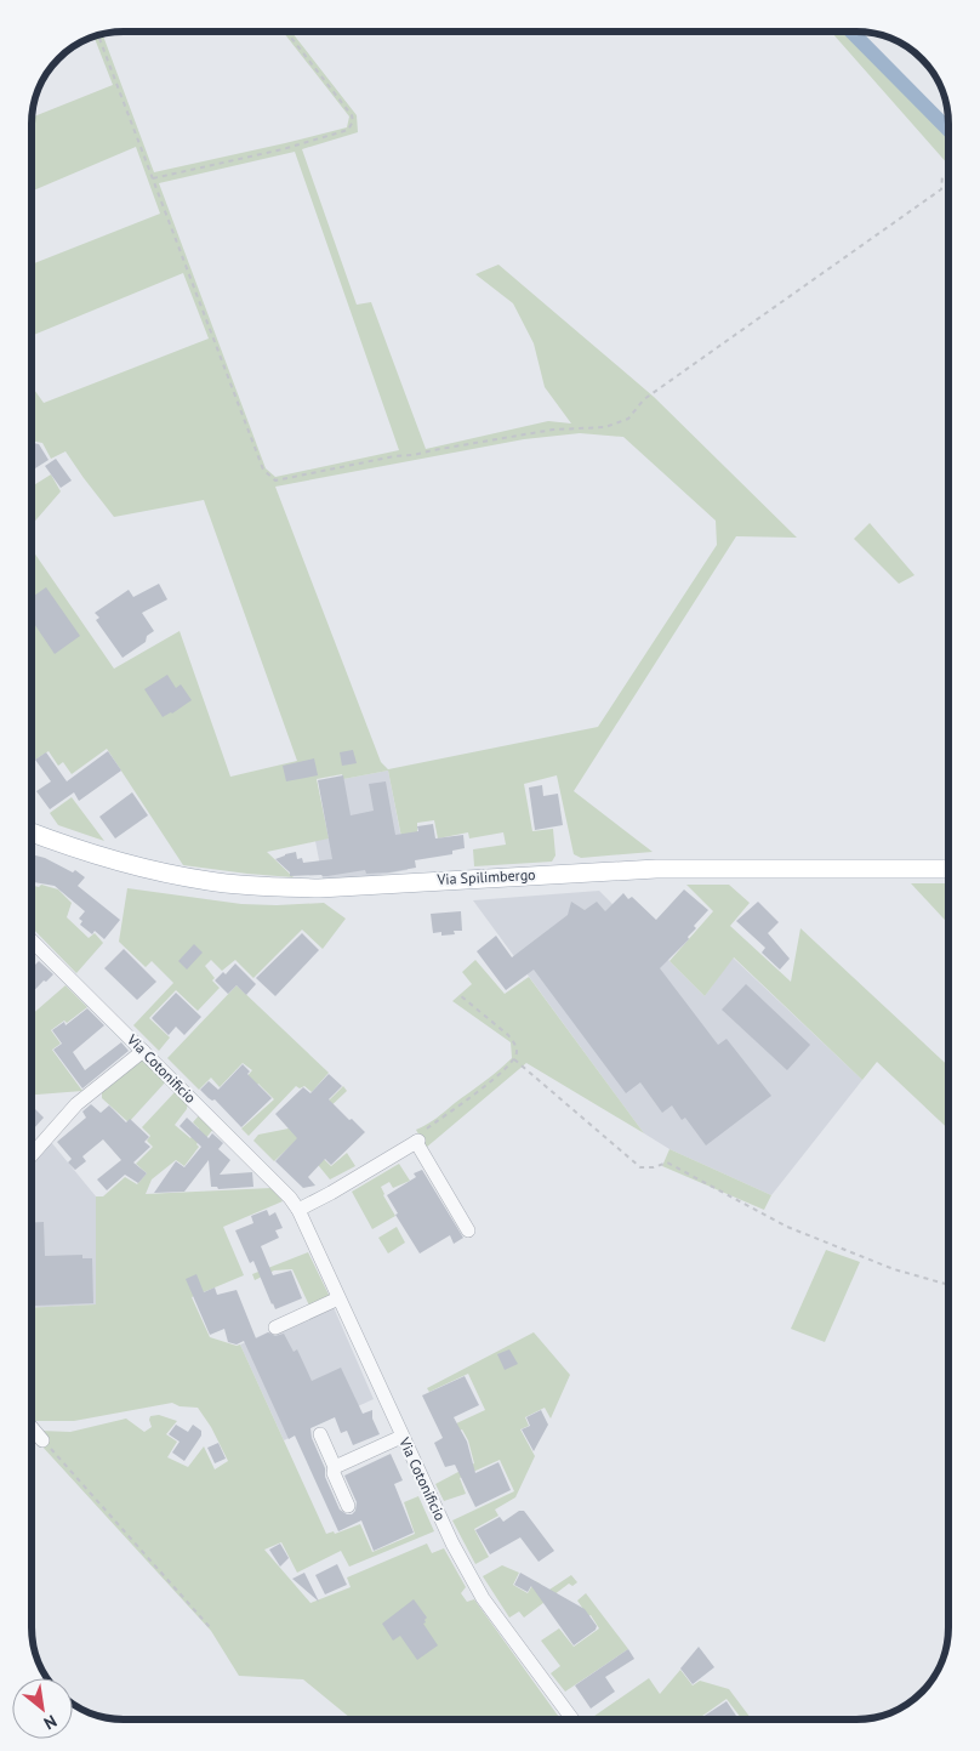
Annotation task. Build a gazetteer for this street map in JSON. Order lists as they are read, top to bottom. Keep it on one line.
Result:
{"streets":{"main road":["Via Spilimbergo"],"street":["Via Cotonificio"]},"north":"bottom right"}
